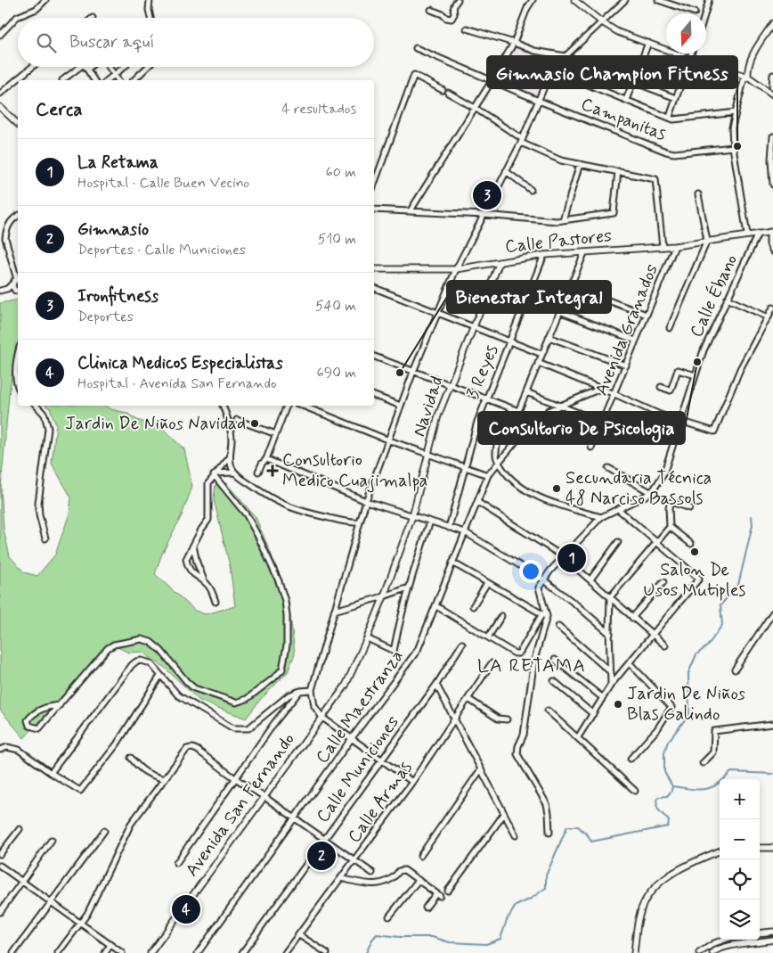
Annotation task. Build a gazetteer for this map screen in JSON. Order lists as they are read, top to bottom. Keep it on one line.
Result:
{"streets":{"street":["Campanitas","Calle Pastores","Calle Ébano","Avenida Granados","3 Reyes","Navidad","Calle Maestranza","Calle Municiones","Calle Armas","Avenida San Fernando"]},"crossings":[["Calle Pastores","Calle Ébano"],["Calle Pastores","Avenida Granados"],["Calle Pastores","3 Reyes"],["Calle Pastores","Navidad"],["Navidad","Avenida San Fernando"]],"districts":["LA RETAMA"],"places":{"other":["Gimnasio Champion Fitness","Consultorio De Psicologia","Bienestar Integral","Jardin De Niños Navidad","Secundaria Técnica 48 Narciso Bassols","Salon De Usos Mutiples","Jardin De Niños Blas Galindo"],"health":["Consultorio Medico Cuajimalpa"]},"north":"bottom","page":{"search":"Buscar aquí","heading":["Cerca","4 resultados"],"list":[{"mark":"1","name":"La Retama","note":"Hospital · Calle Buen Vecino","value":"60 m"},{"mark":"2","name":"Gimnasio","note":"Deportes · Calle Municiones","value":"510 m"},{"mark":"3","name":"Ironfitness","note":"Deportes","value":"540 m"},{"mark":"4","name":"Clinica Medicos Especialistas","note":"Hospital · Avenida San Fernando","value":"690 m"}],"pins":["3","1","2","4"],"map_buttons":["+","−"]}}
